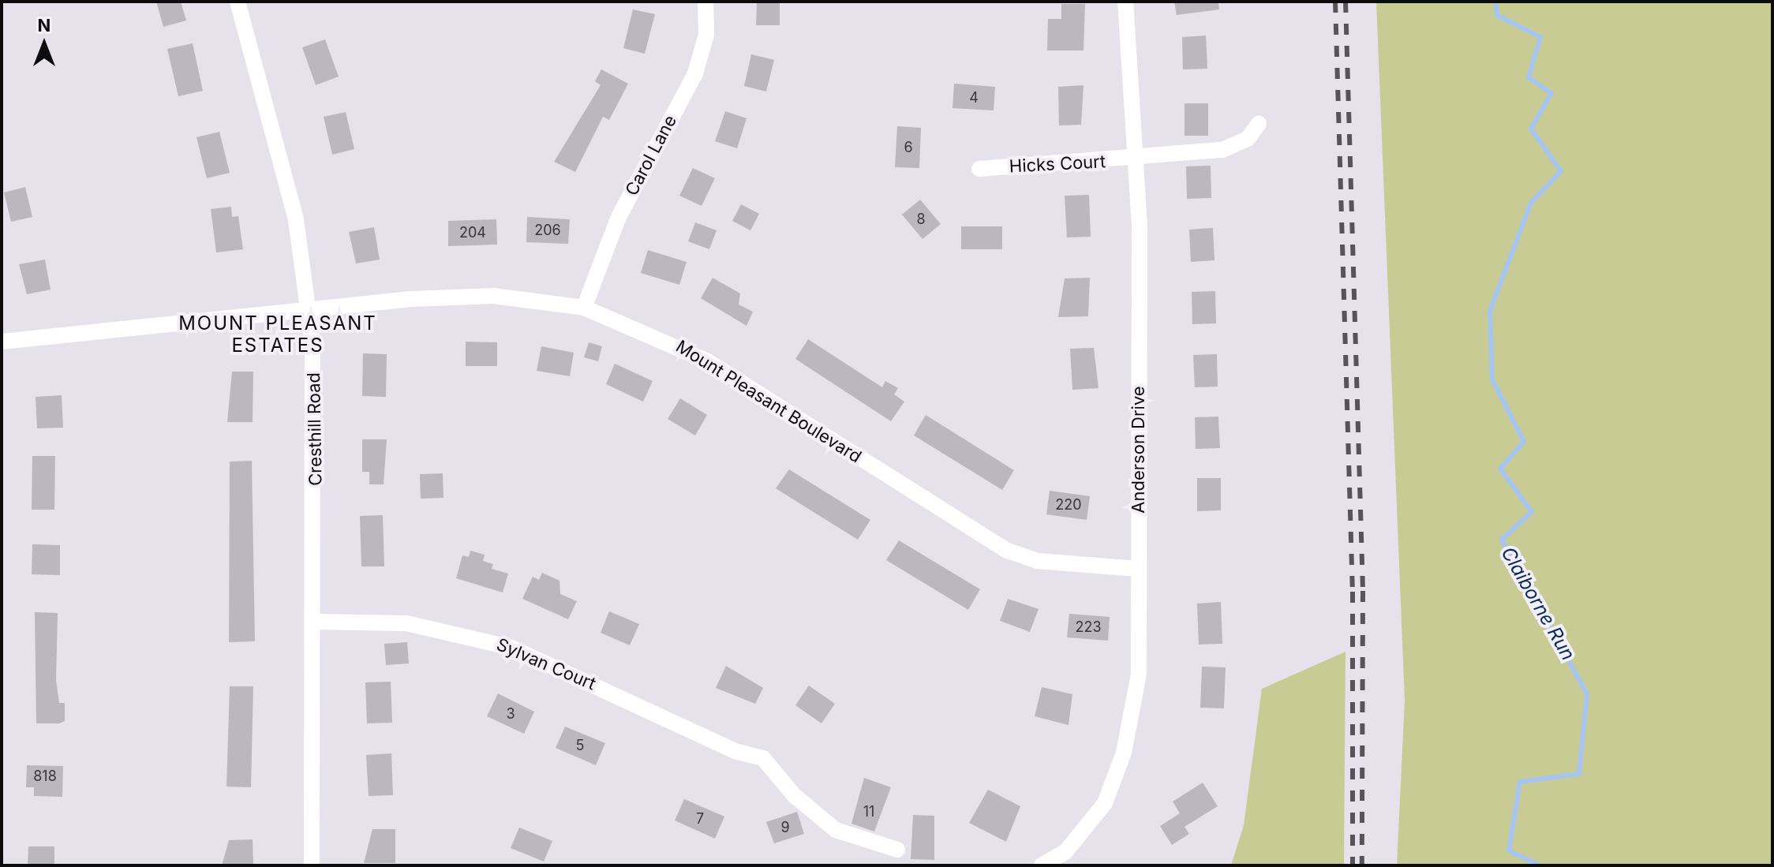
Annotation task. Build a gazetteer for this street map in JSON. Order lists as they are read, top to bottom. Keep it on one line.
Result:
{"streets":{"street":["Carol Lane","Hicks Court","Mount Pleasant Boulevard","Cresthill Road","Anderson Drive","Sylvan Court"]},"crossings":[["Carol Lane","Mount Pleasant Boulevard"],["Hicks Court","Anderson Drive"],["Mount Pleasant Boulevard","Cresthill Road"],["Mount Pleasant Boulevard","Anderson Drive"],["Cresthill Road","Sylvan Court"]],"districts":["MOUNT PLEASANT ESTATES"],"water":["Claiborne Run"],"house_numbers":["4","6","8","206","204","220","223","3","5","818","11","7","9"],"north":"top"}
